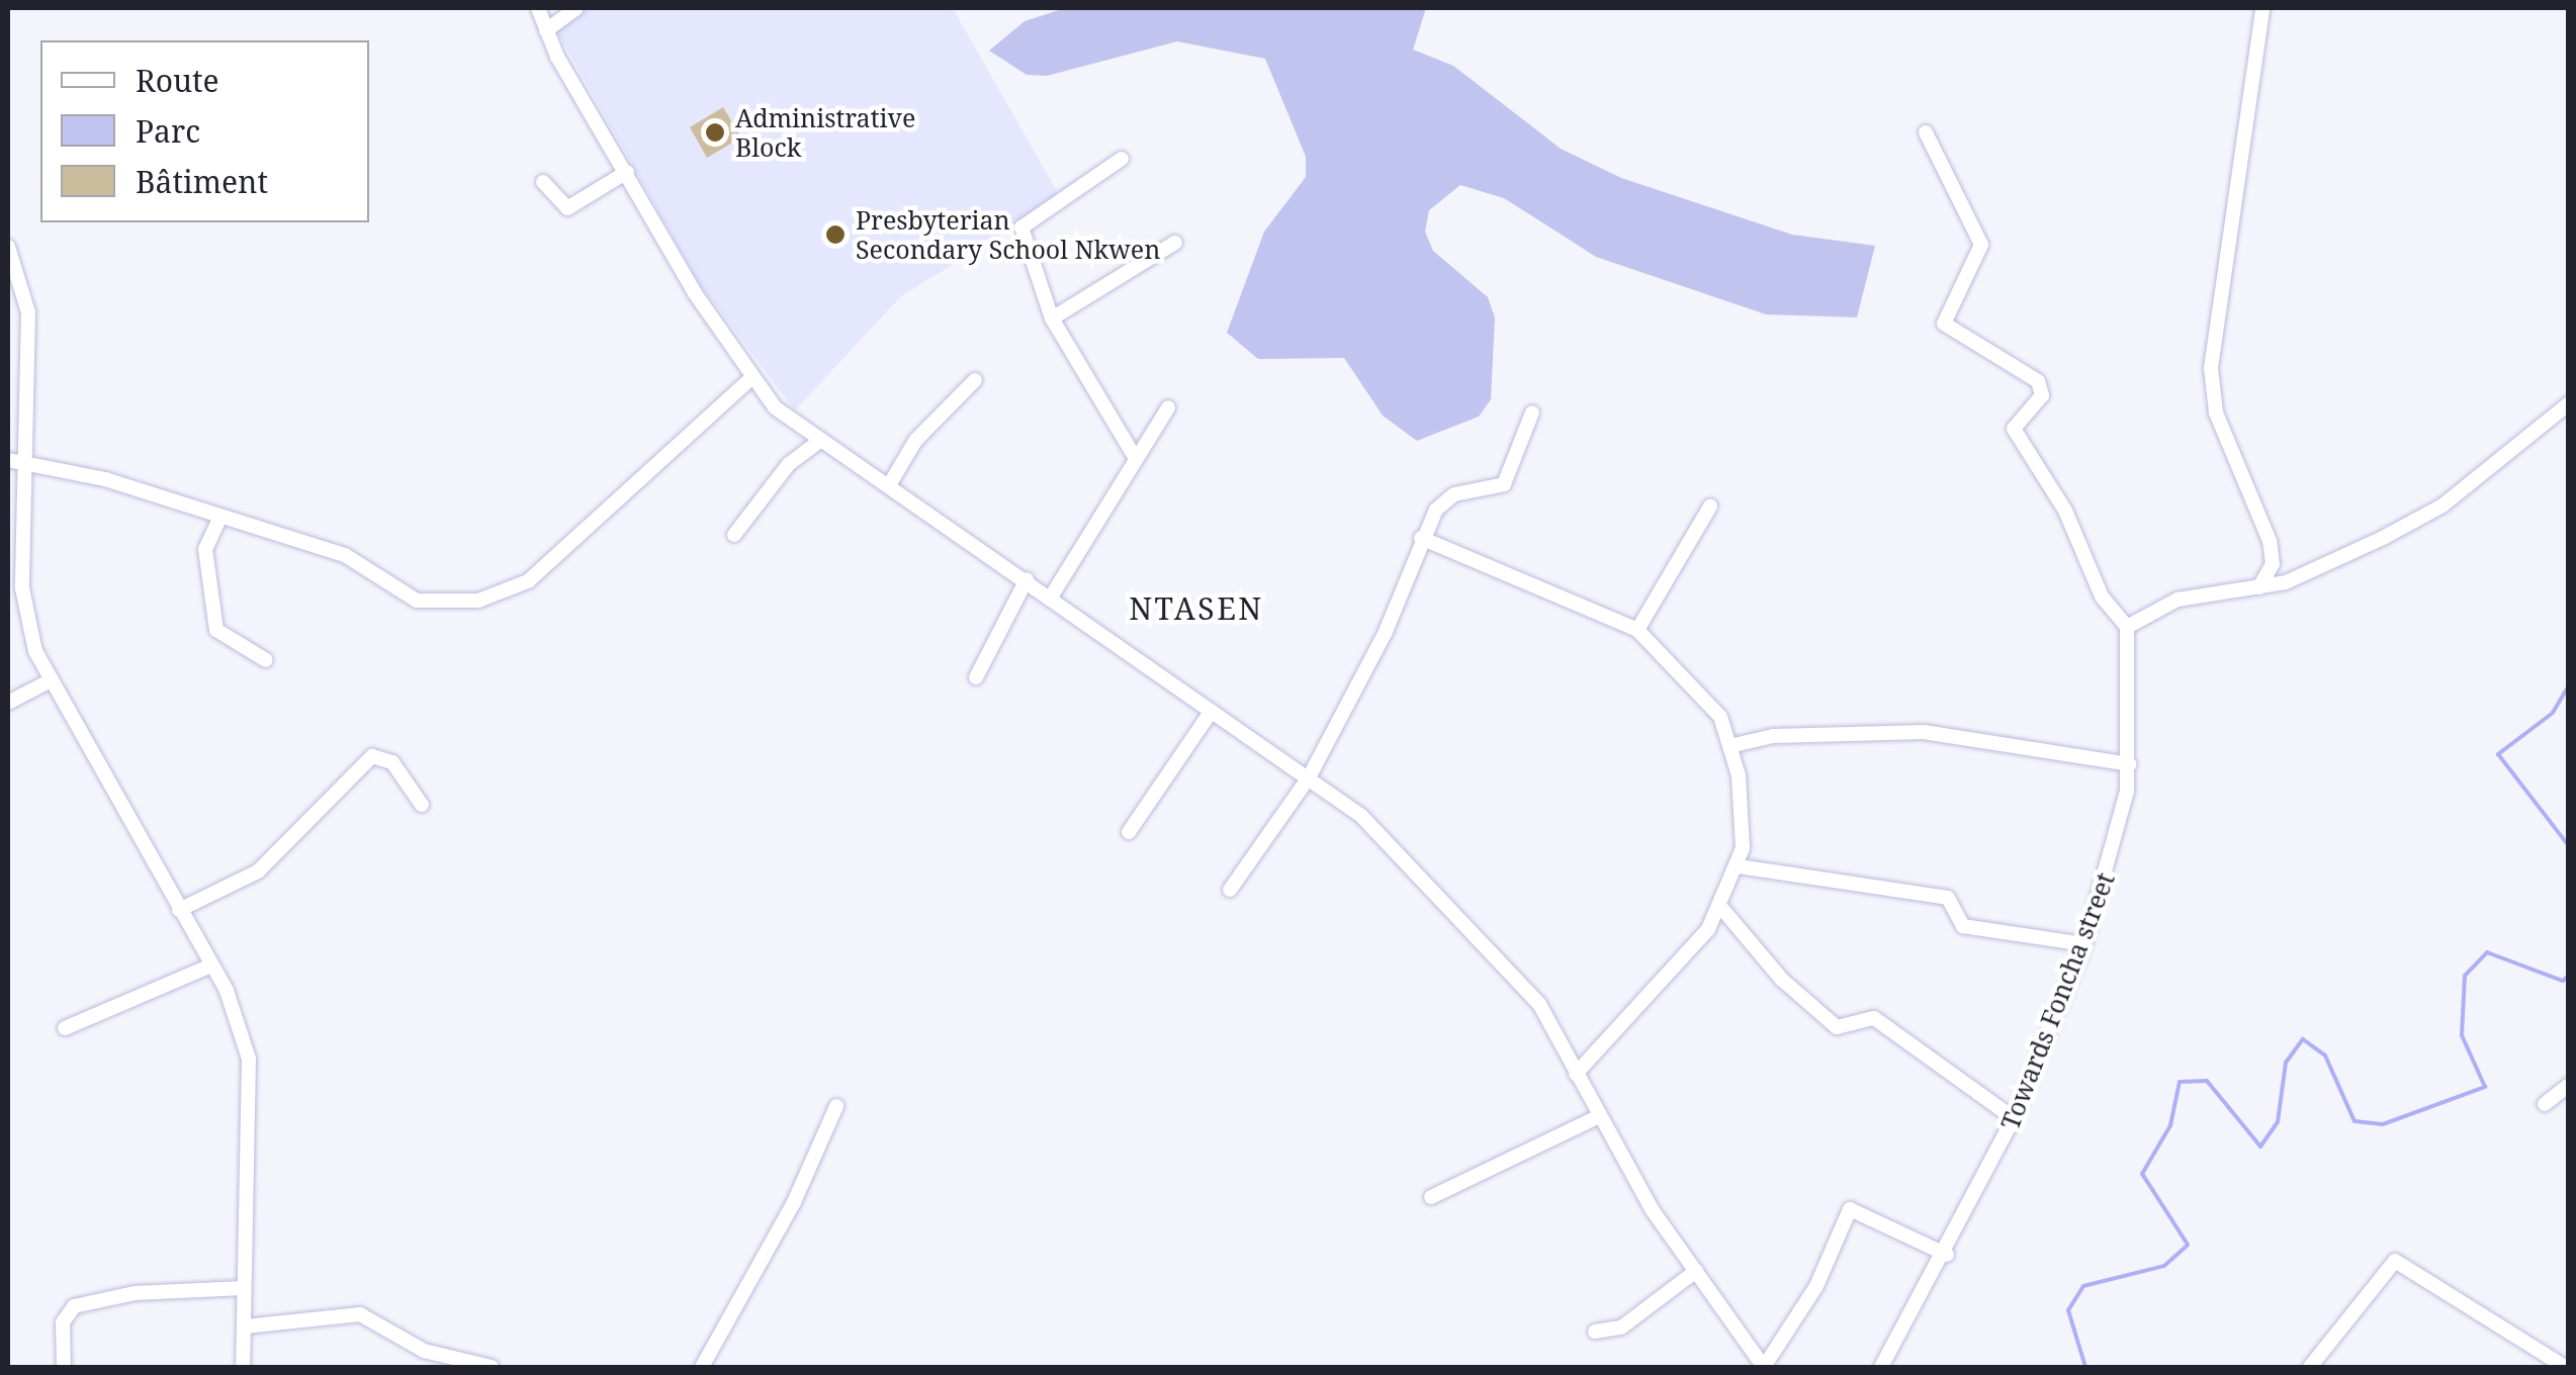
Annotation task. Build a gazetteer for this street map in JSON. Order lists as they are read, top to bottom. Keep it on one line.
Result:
{"streets":{"street":["Towards Foncha street"]},"districts":["NTASEN"],"places":["Administrative Block","Presbyterian Secondary School Nkwen"],"legend":["Route","Parc","Bâtiment"]}
